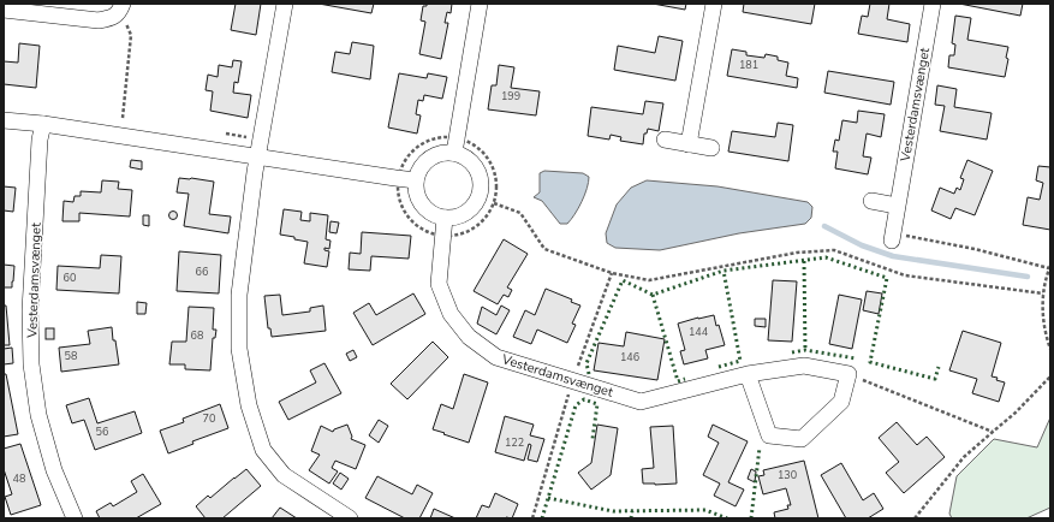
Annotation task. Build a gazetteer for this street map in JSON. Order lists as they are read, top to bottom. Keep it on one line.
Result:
{"streets":{"street":["Vesterdamsvænget"]},"house_numbers":["181","199","66","60","144","68","58","146","70","56","122","130","48"]}
